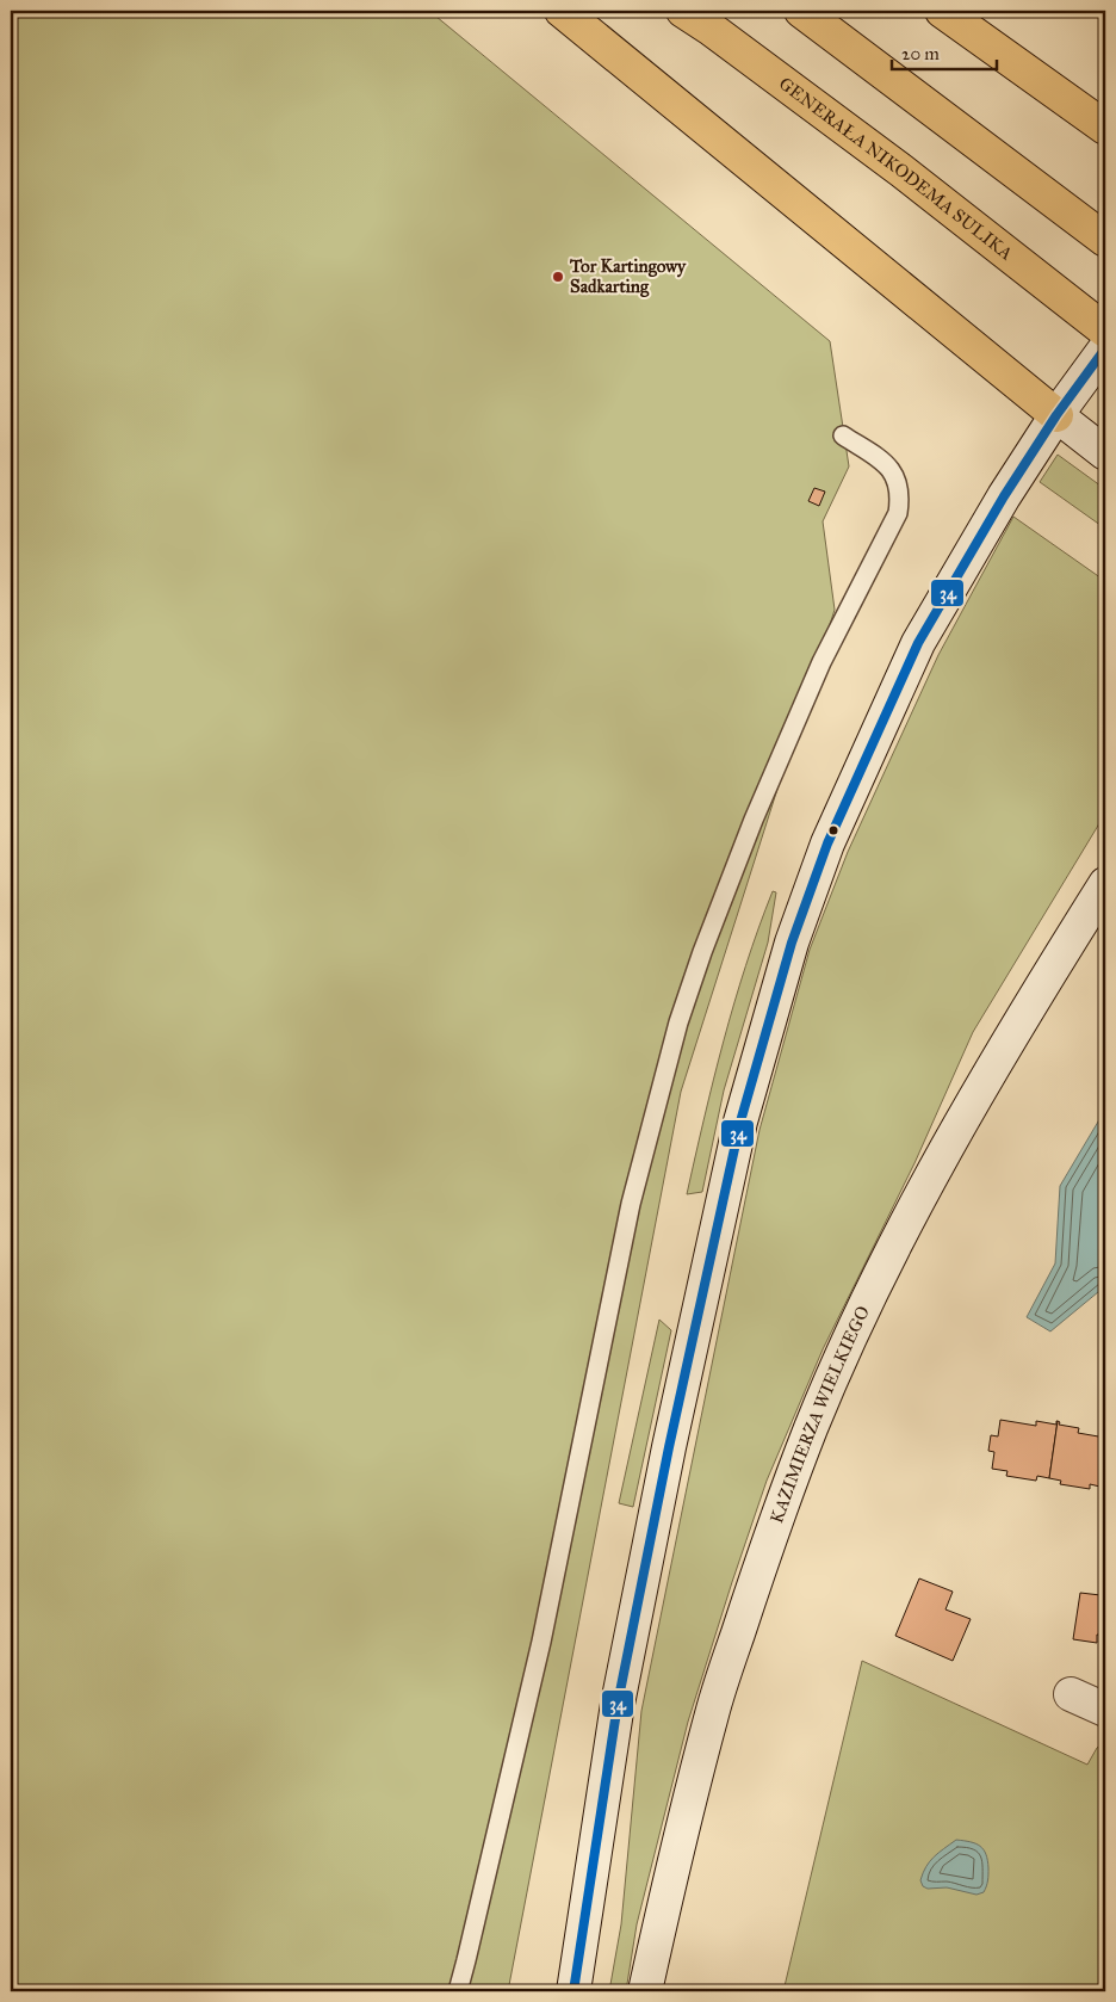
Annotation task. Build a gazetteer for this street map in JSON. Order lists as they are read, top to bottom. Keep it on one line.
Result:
{"streets":{"highway":["GENERAŁA NIKODEMA SULIKA"],"main road":["KAZIMIERZA WIELKIEGO"]},"places":["Tor Kartingowy Sadkarting"],"lines":["transit line 34"],"scale_bar":"20 m"}
